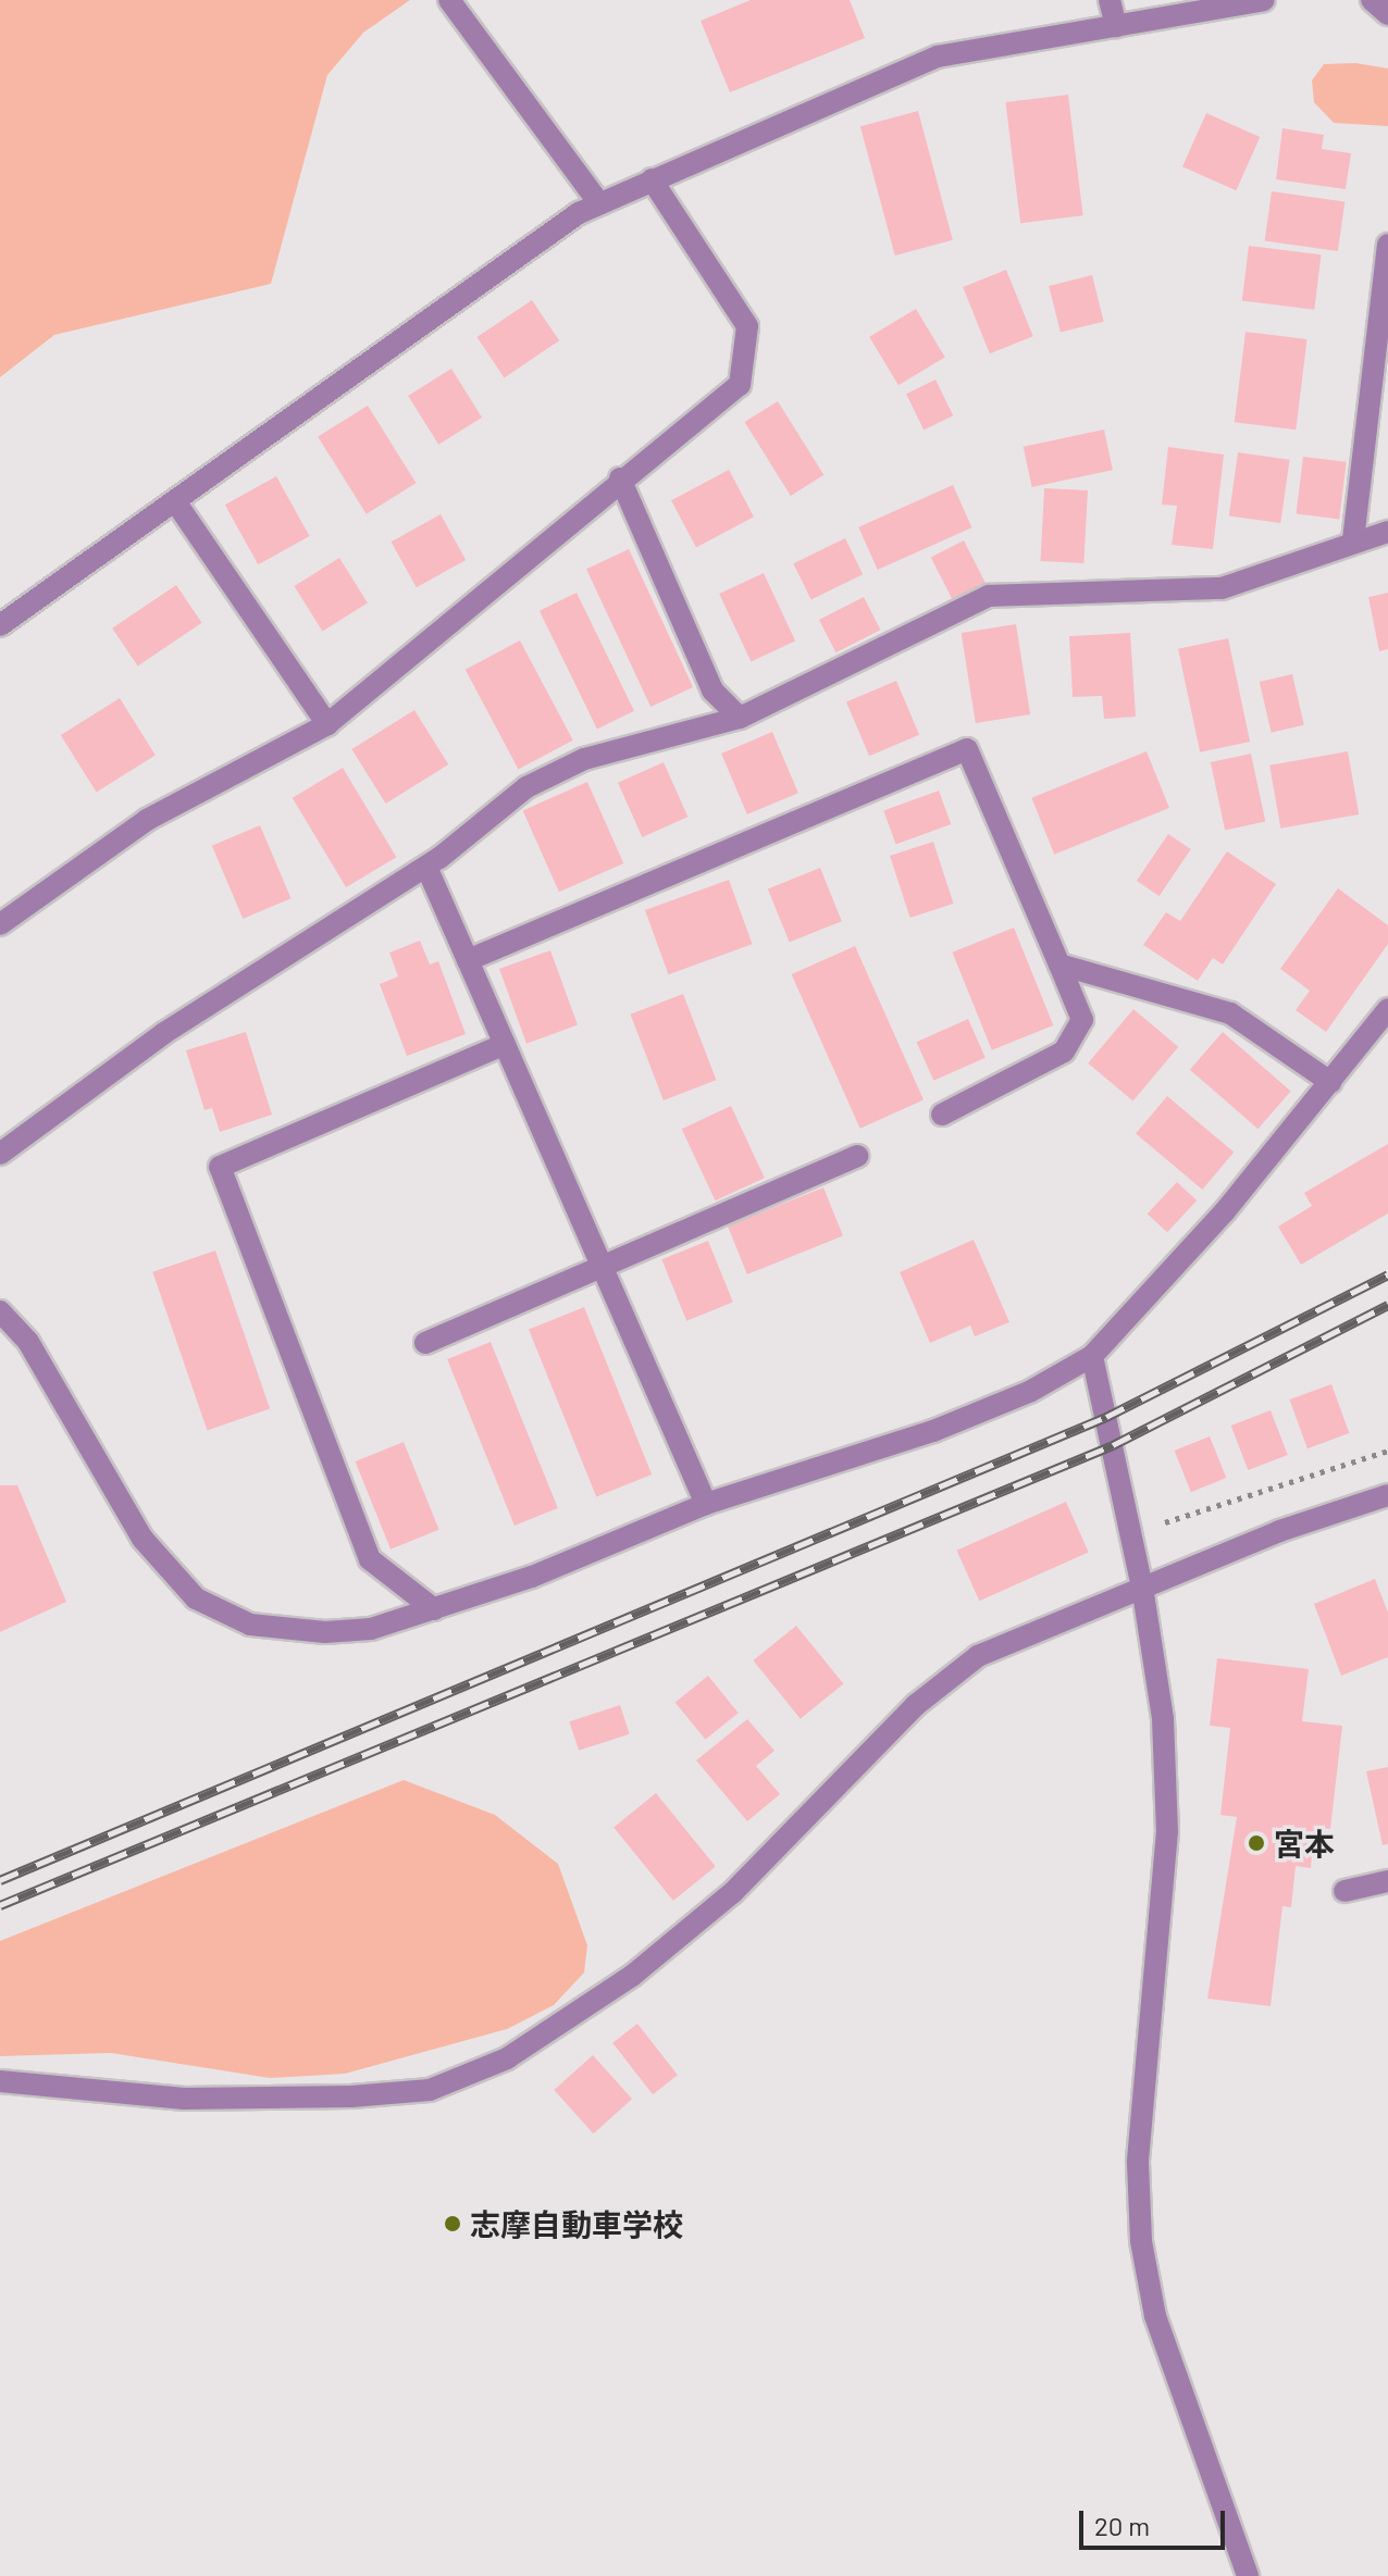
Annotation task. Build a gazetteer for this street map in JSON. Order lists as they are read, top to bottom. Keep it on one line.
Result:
{"places":["宮本","志摩自動車学校"],"scale_bar":"20 m"}
